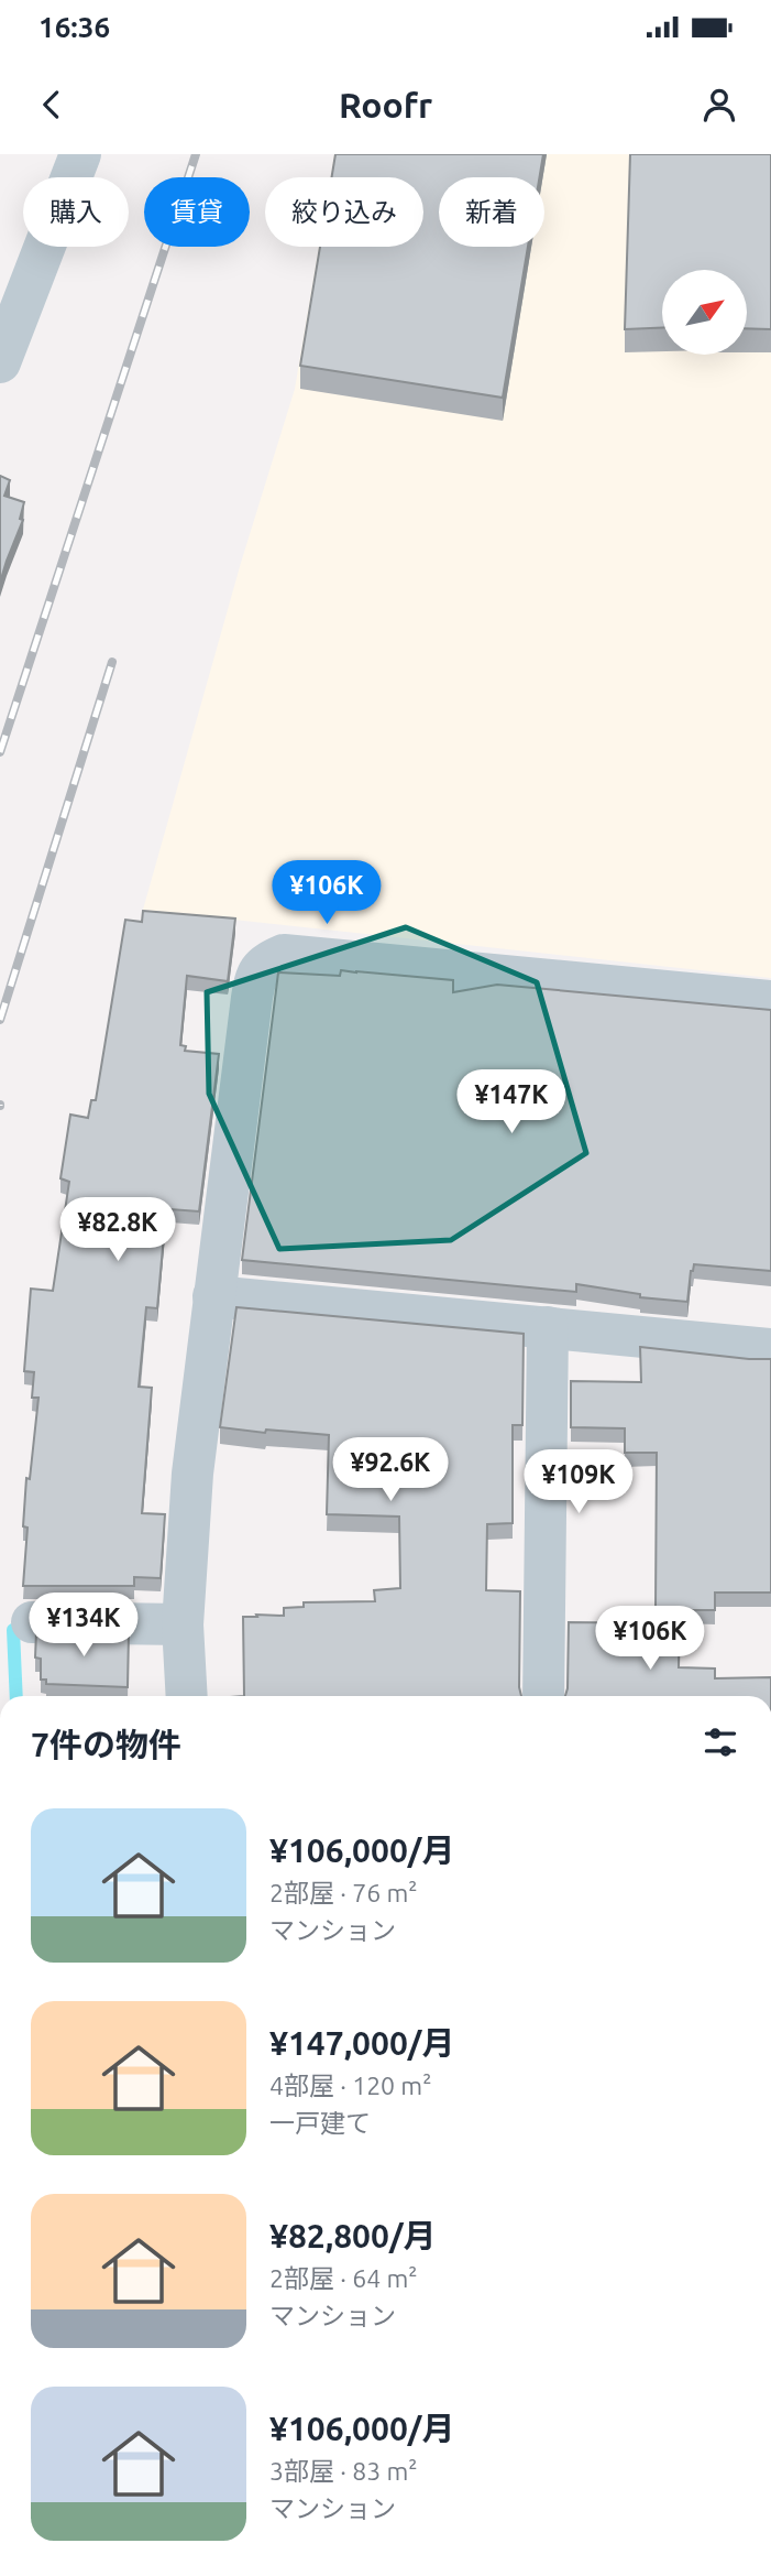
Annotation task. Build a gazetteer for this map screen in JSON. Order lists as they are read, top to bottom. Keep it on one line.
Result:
{"north":"top right","page":{"status":"16:36","header":"Roofr","chip":["購入","賃貸","絞り込み","新着"],"price":["¥106K","¥147K","¥82.8K","¥92.6K","¥109K","¥134K","¥106K"],"heading":"7件の物件","list":[{"name":"¥106,000/月","note":"2部屋 · 76 m² · マンション"},{"name":"¥147,000/月","note":"4部屋 · 120 m² · 一戸建て"},{"name":"¥82,800/月","note":"2部屋 · 64 m² · マンション"},{"name":"¥106,000/月","note":"3部屋 · 83 m² · マンション"}]}}
